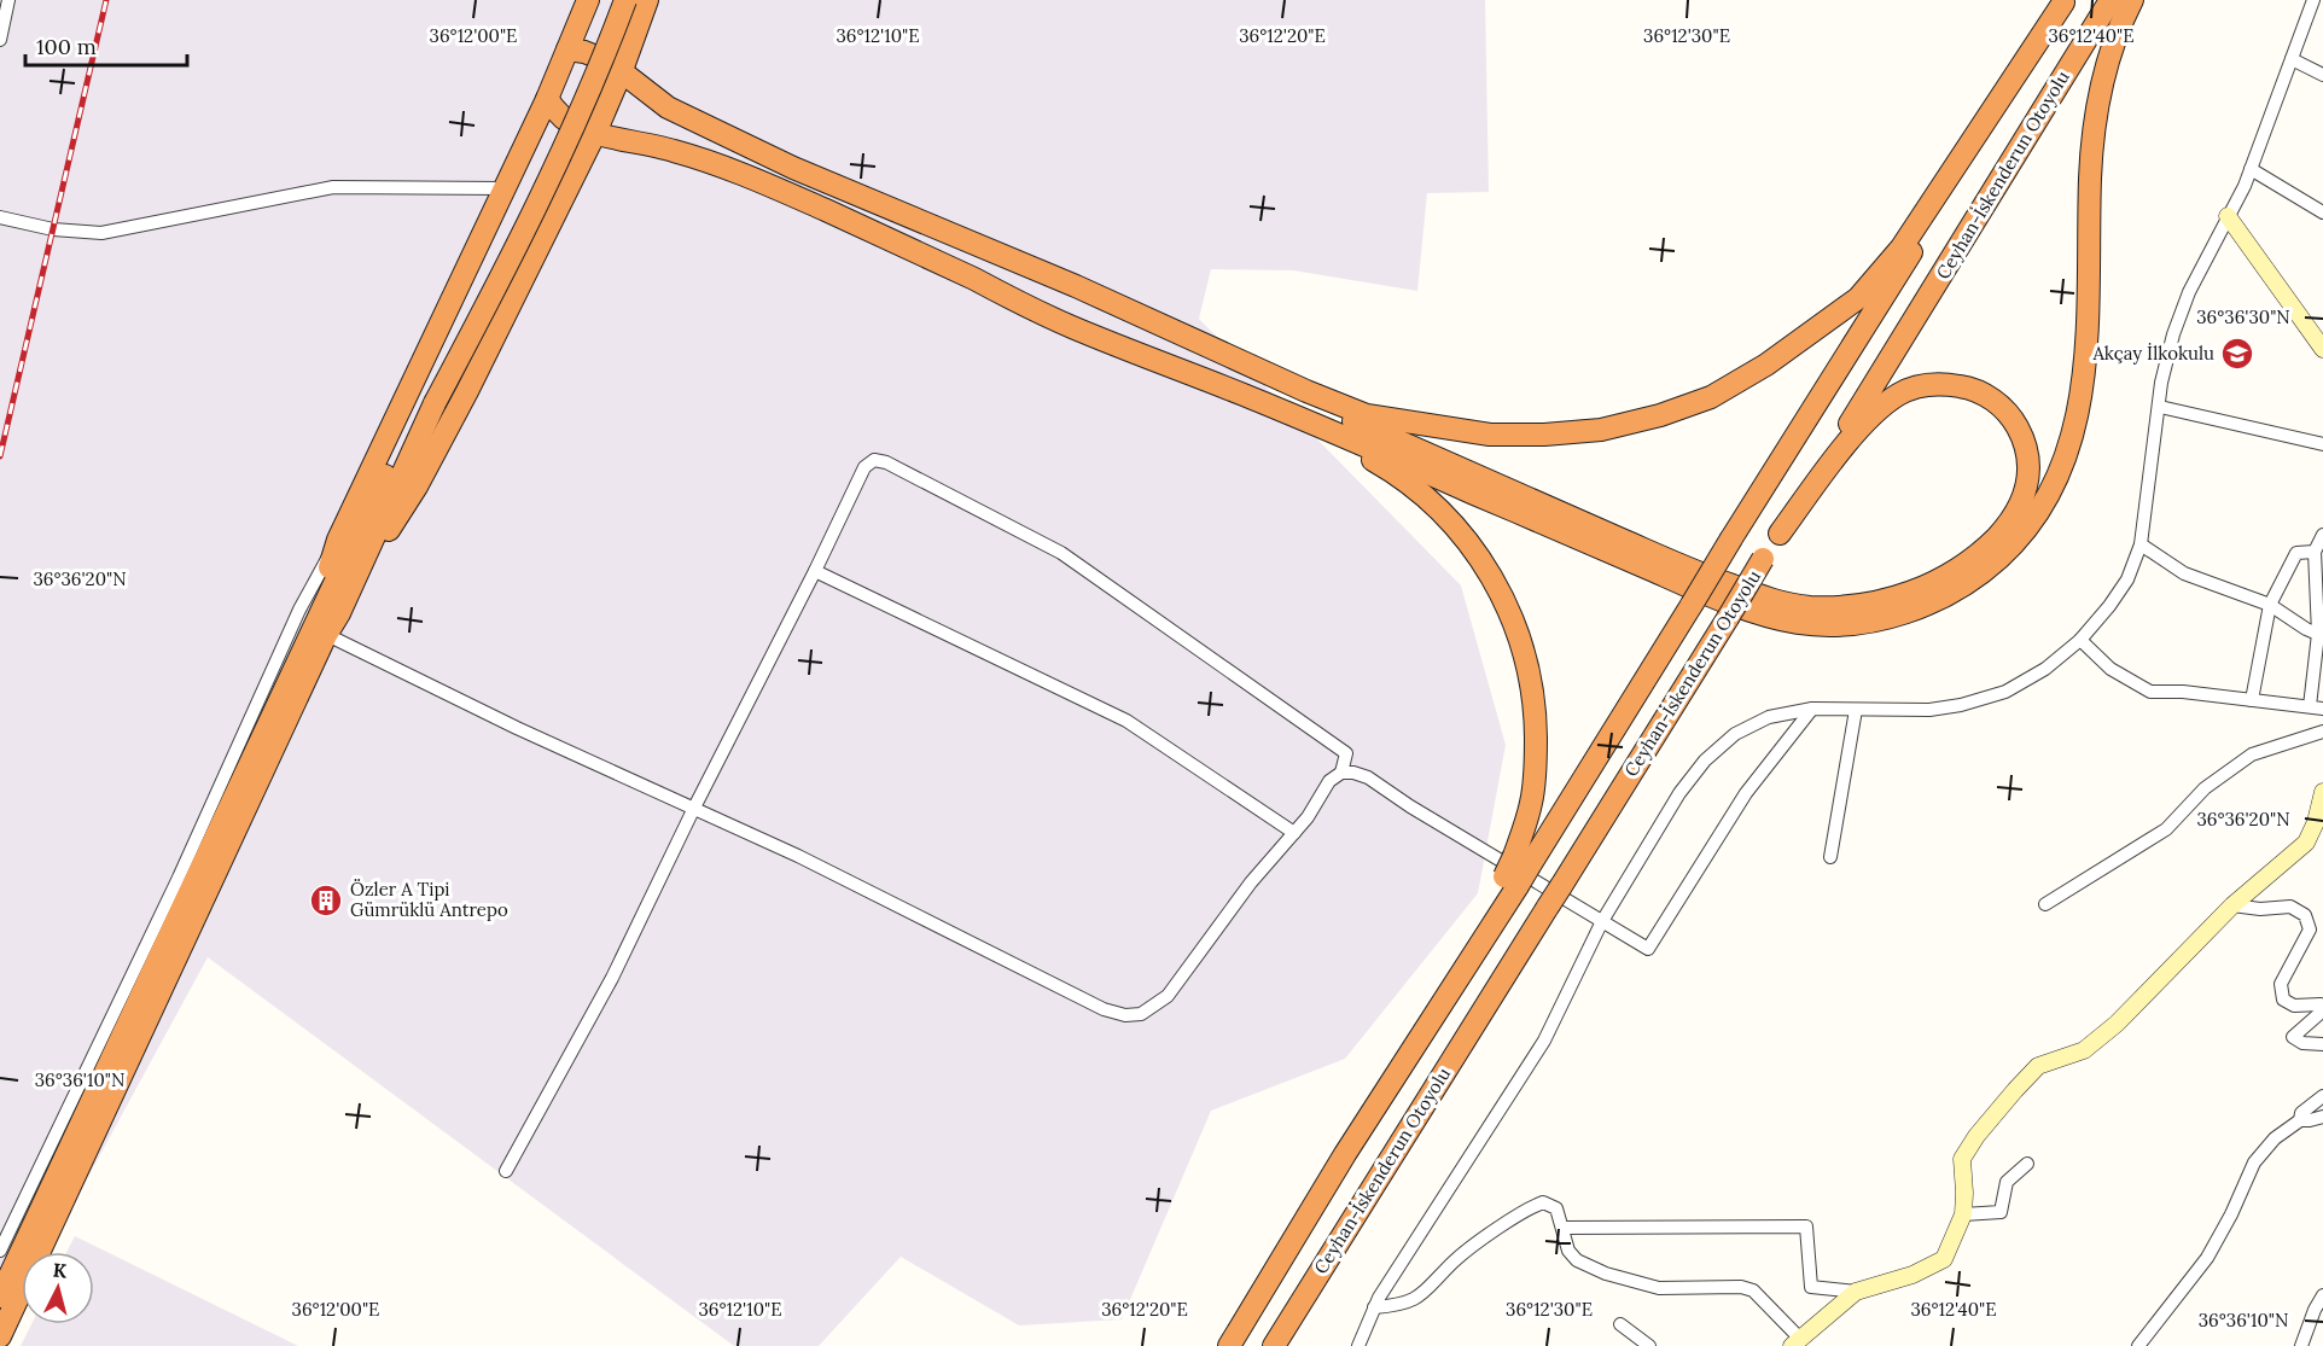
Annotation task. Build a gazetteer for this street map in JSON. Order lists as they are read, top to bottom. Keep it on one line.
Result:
{"streets":{"highway":["Ceyhan-İskenderun Otoyolu"]},"places":{"school or university":["Akçay İlkokulu"],"building":["Özler A Tipi Gümrüklü Antrepo"]},"scale_bar":"100 m","north":"top","coordinates":["36°12'00\"E","36°12'10\"E","36°12'20\"E","36°12'30\"E","36°12'40\"E","36°36'30\"N","36°36'20\"N","36°36'10\"N"]}
